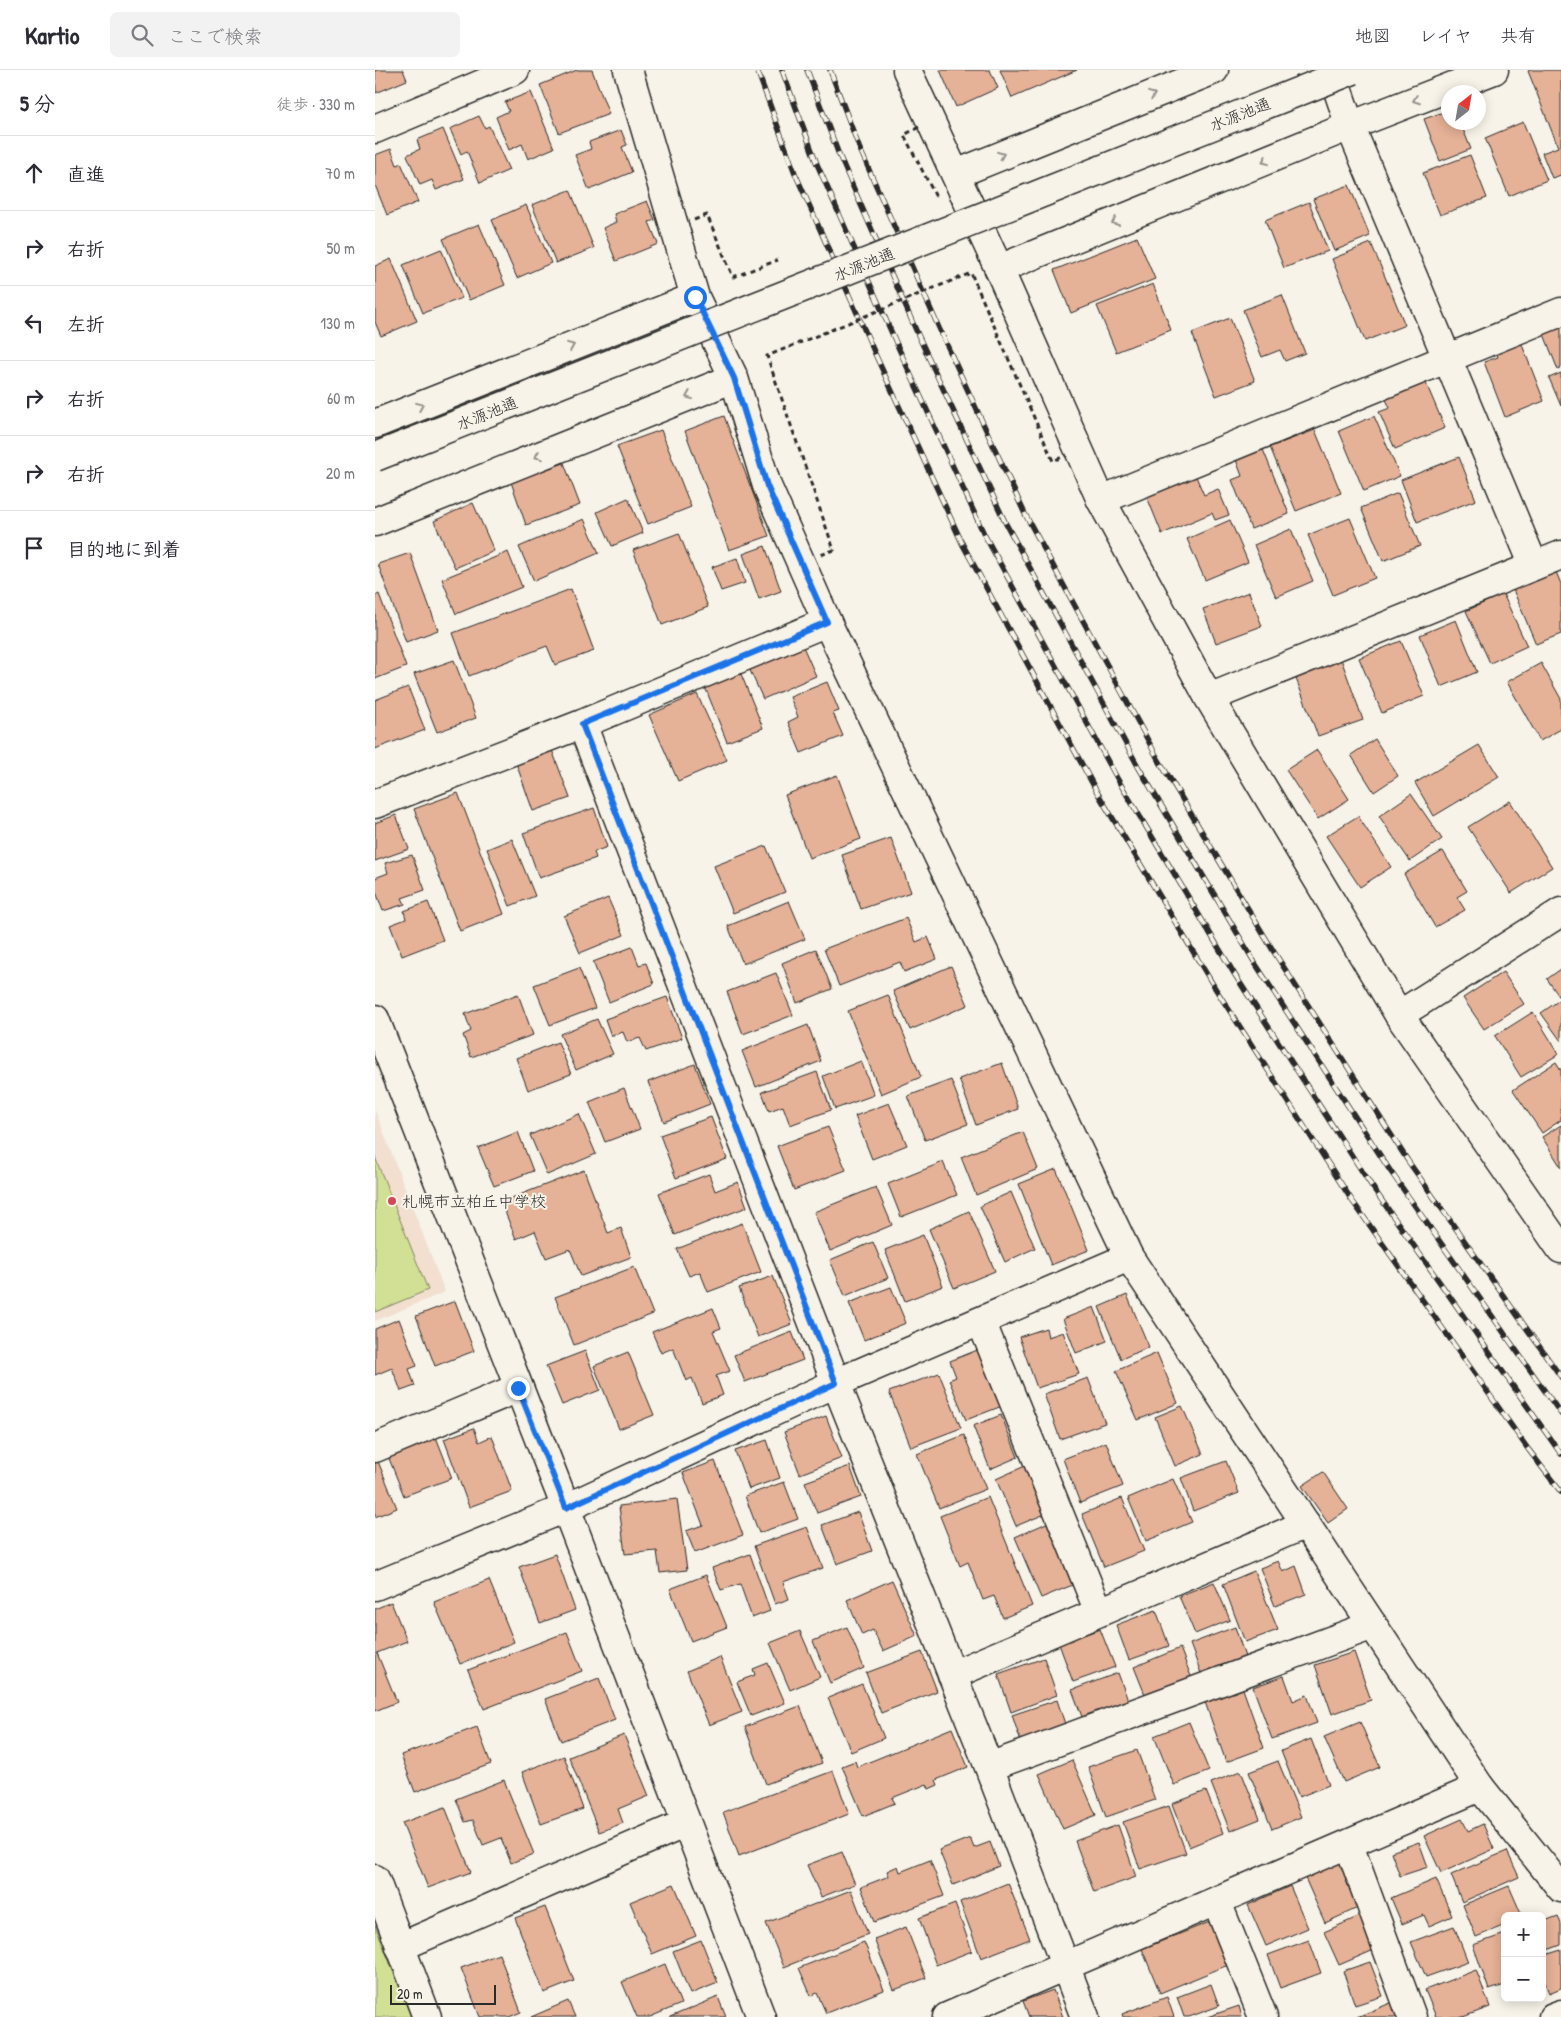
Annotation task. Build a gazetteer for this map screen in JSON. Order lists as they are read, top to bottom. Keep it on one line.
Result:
{"streets":{"street":["水源池通"]},"places":["札幌市立柏丘中学校"],"scale_bar":"20 m","north":"top right","page":{"header":"Kartio","search":"ここで検索","nav":["地図","レイヤ","共有"],"heading":["5 分","徒歩 · 330 m"],"list":[["直進","70 m"],["右折","50 m"],["左折","130 m"],["右折","60 m"],["右折","20 m"],"目的地に到着"],"map_buttons":["+","−"],"scale":"20 m"}}
